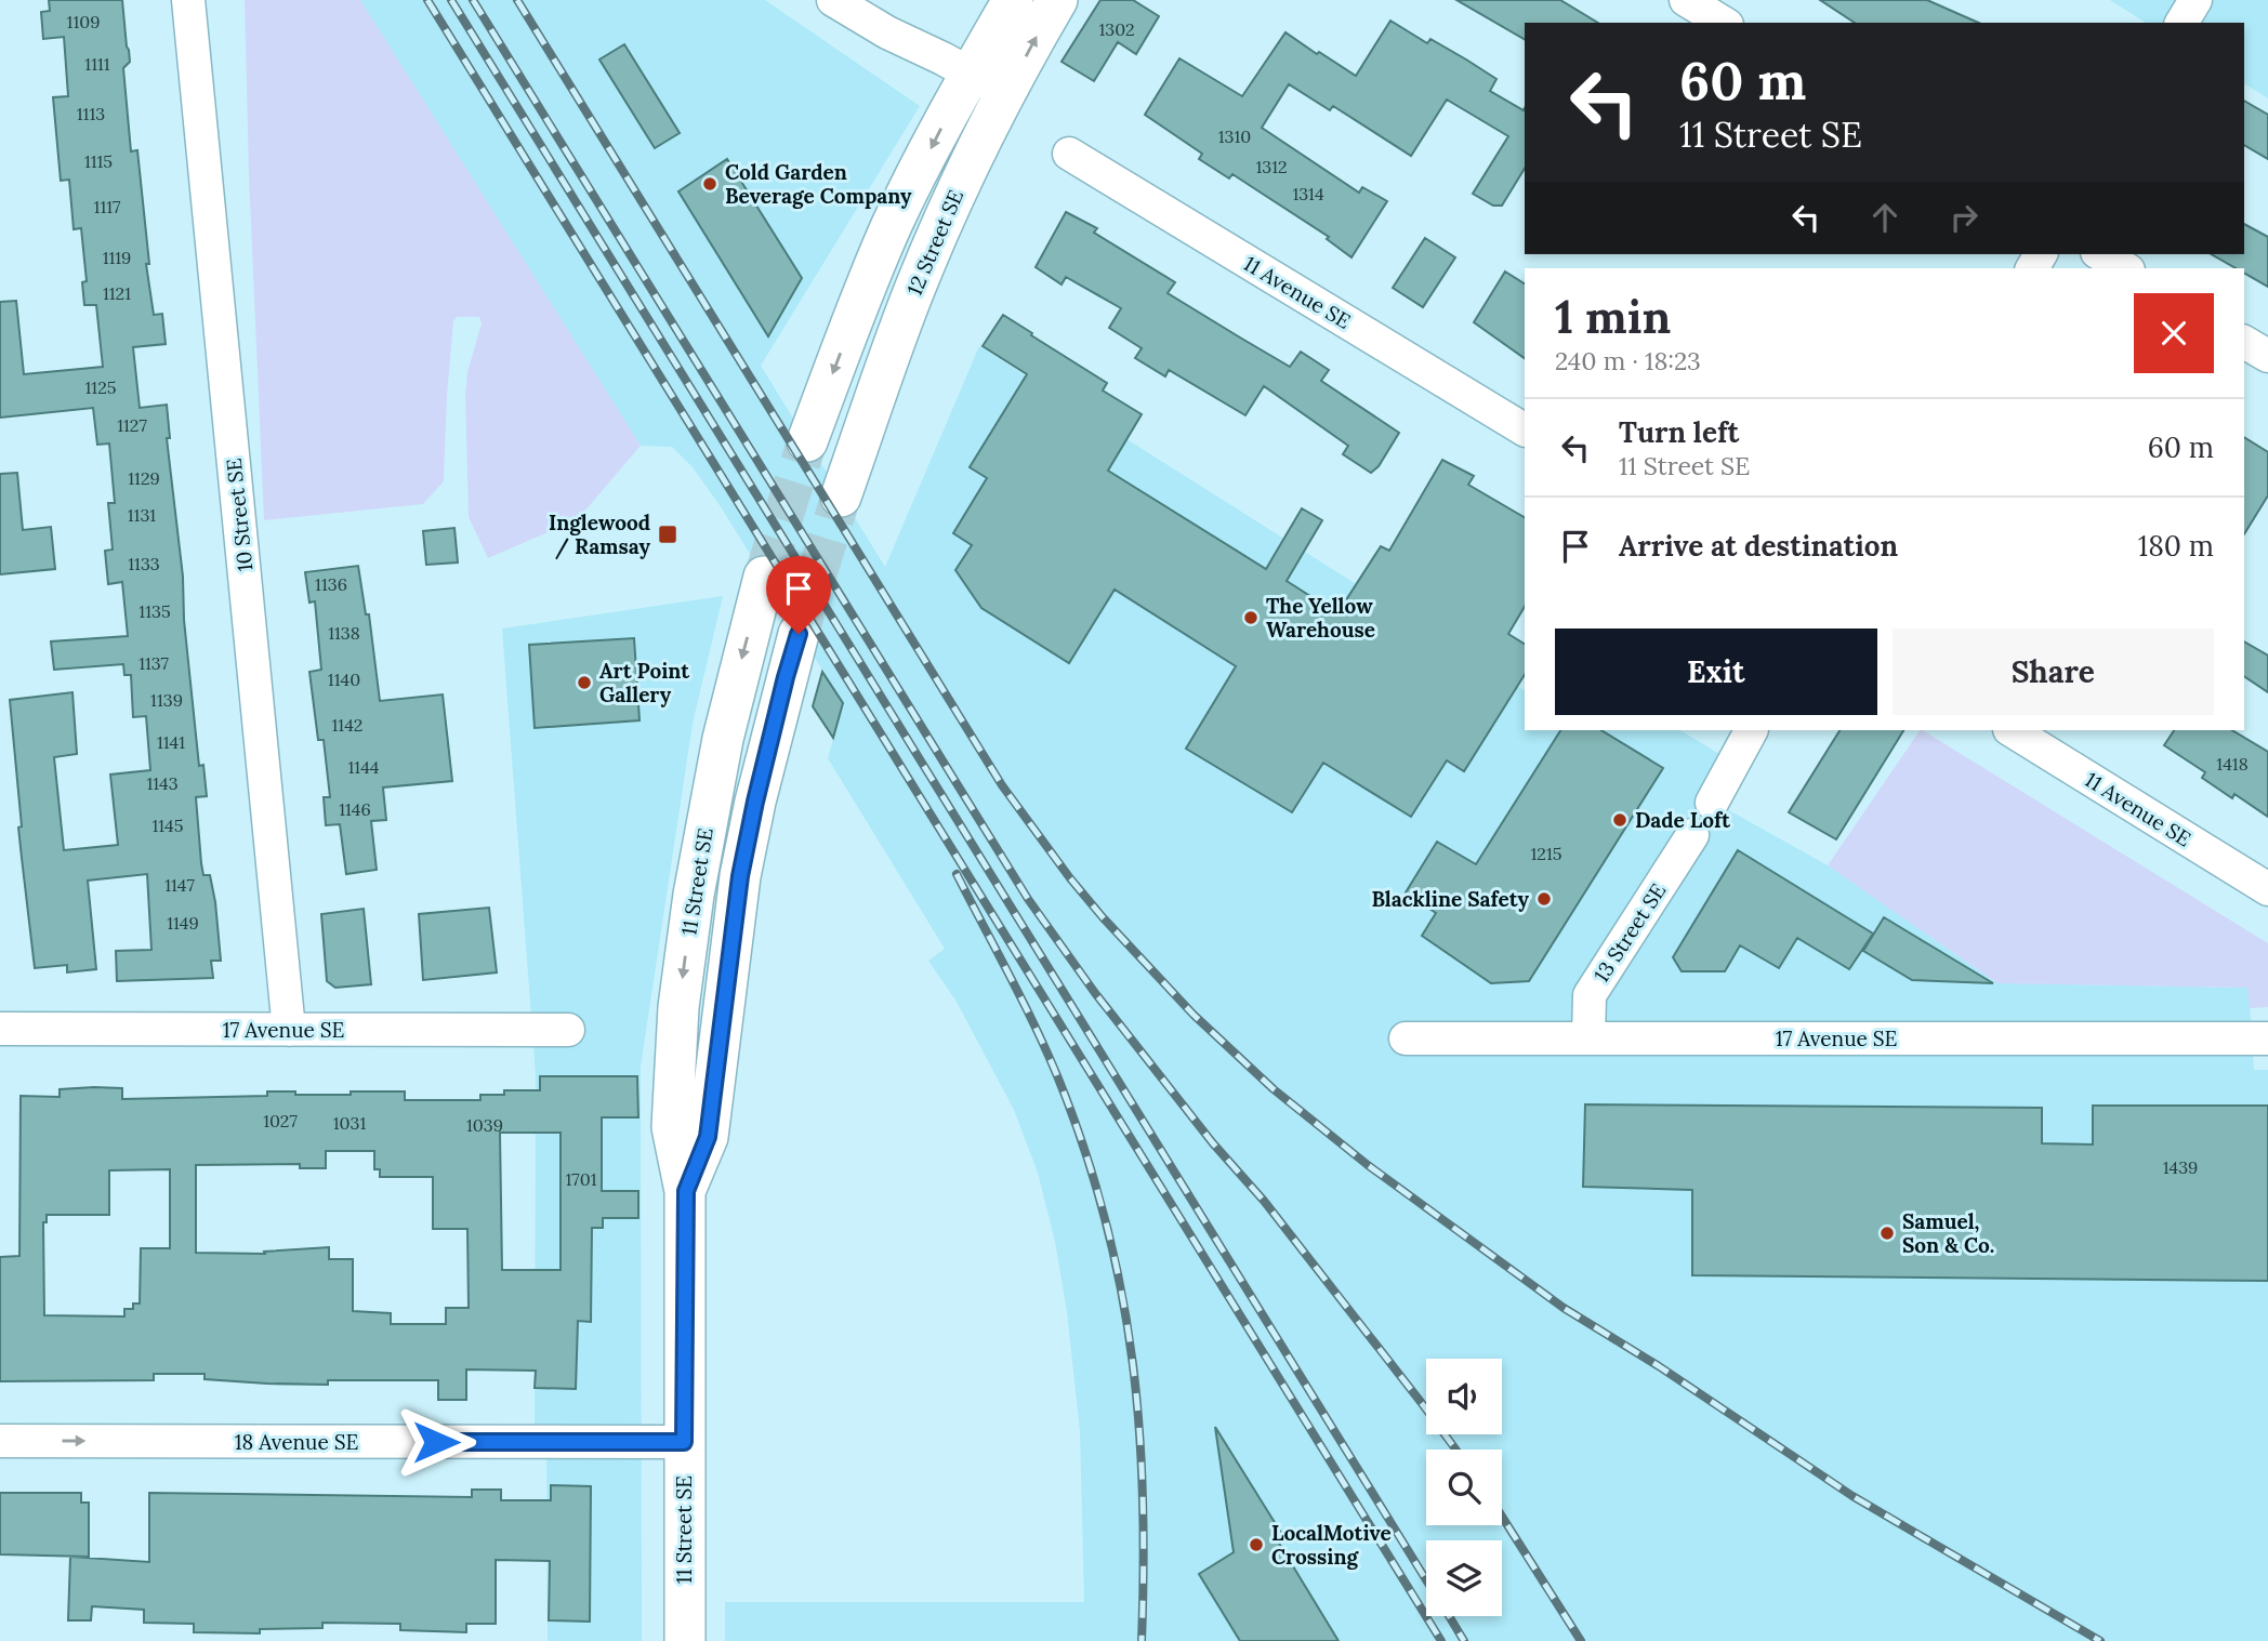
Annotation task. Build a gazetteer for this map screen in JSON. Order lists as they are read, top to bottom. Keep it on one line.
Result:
{"streets":{"street":["12 Street SE","11 Avenue SE","10 Street SE","11 Street SE","13 Street SE","17 Avenue SE","18 Avenue SE"]},"crossings":[["10 Street SE","17 Avenue SE"],["11 Street SE","18 Avenue SE"],["13 Street SE","17 Avenue SE"]],"one_way":["18 Avenue SE"],"places":{"other":["Cold Garden Beverage Company","The Yellow Warehouse","Art Point Gallery","Dade Loft","Blackline Safety","Samuel, Son & Co.","LocalMotive Crossing"],"transit":["Inglewood / Ramsay"]},"house_numbers":["1109","1302","1111","1113","1310","1115","1312","1314","1117","1119","1121","1125","1127","1129","1131","1133","1136","1135","1138","1137","1140","1139","1142","1141","1418","1144","1143","1146","1145","1215","1147","1149","1027","1031","1039","1439","1701"],"page":{"turn":["60 m","11 Street SE"],"heading":["1 min","240 m · 18:23"],"list":[{"name":"Turn left","note":"11 Street SE","value":"60 m"},{"name":"Arrive at destination","value":"180 m"}],"buttons":["Exit","Share"]}}
